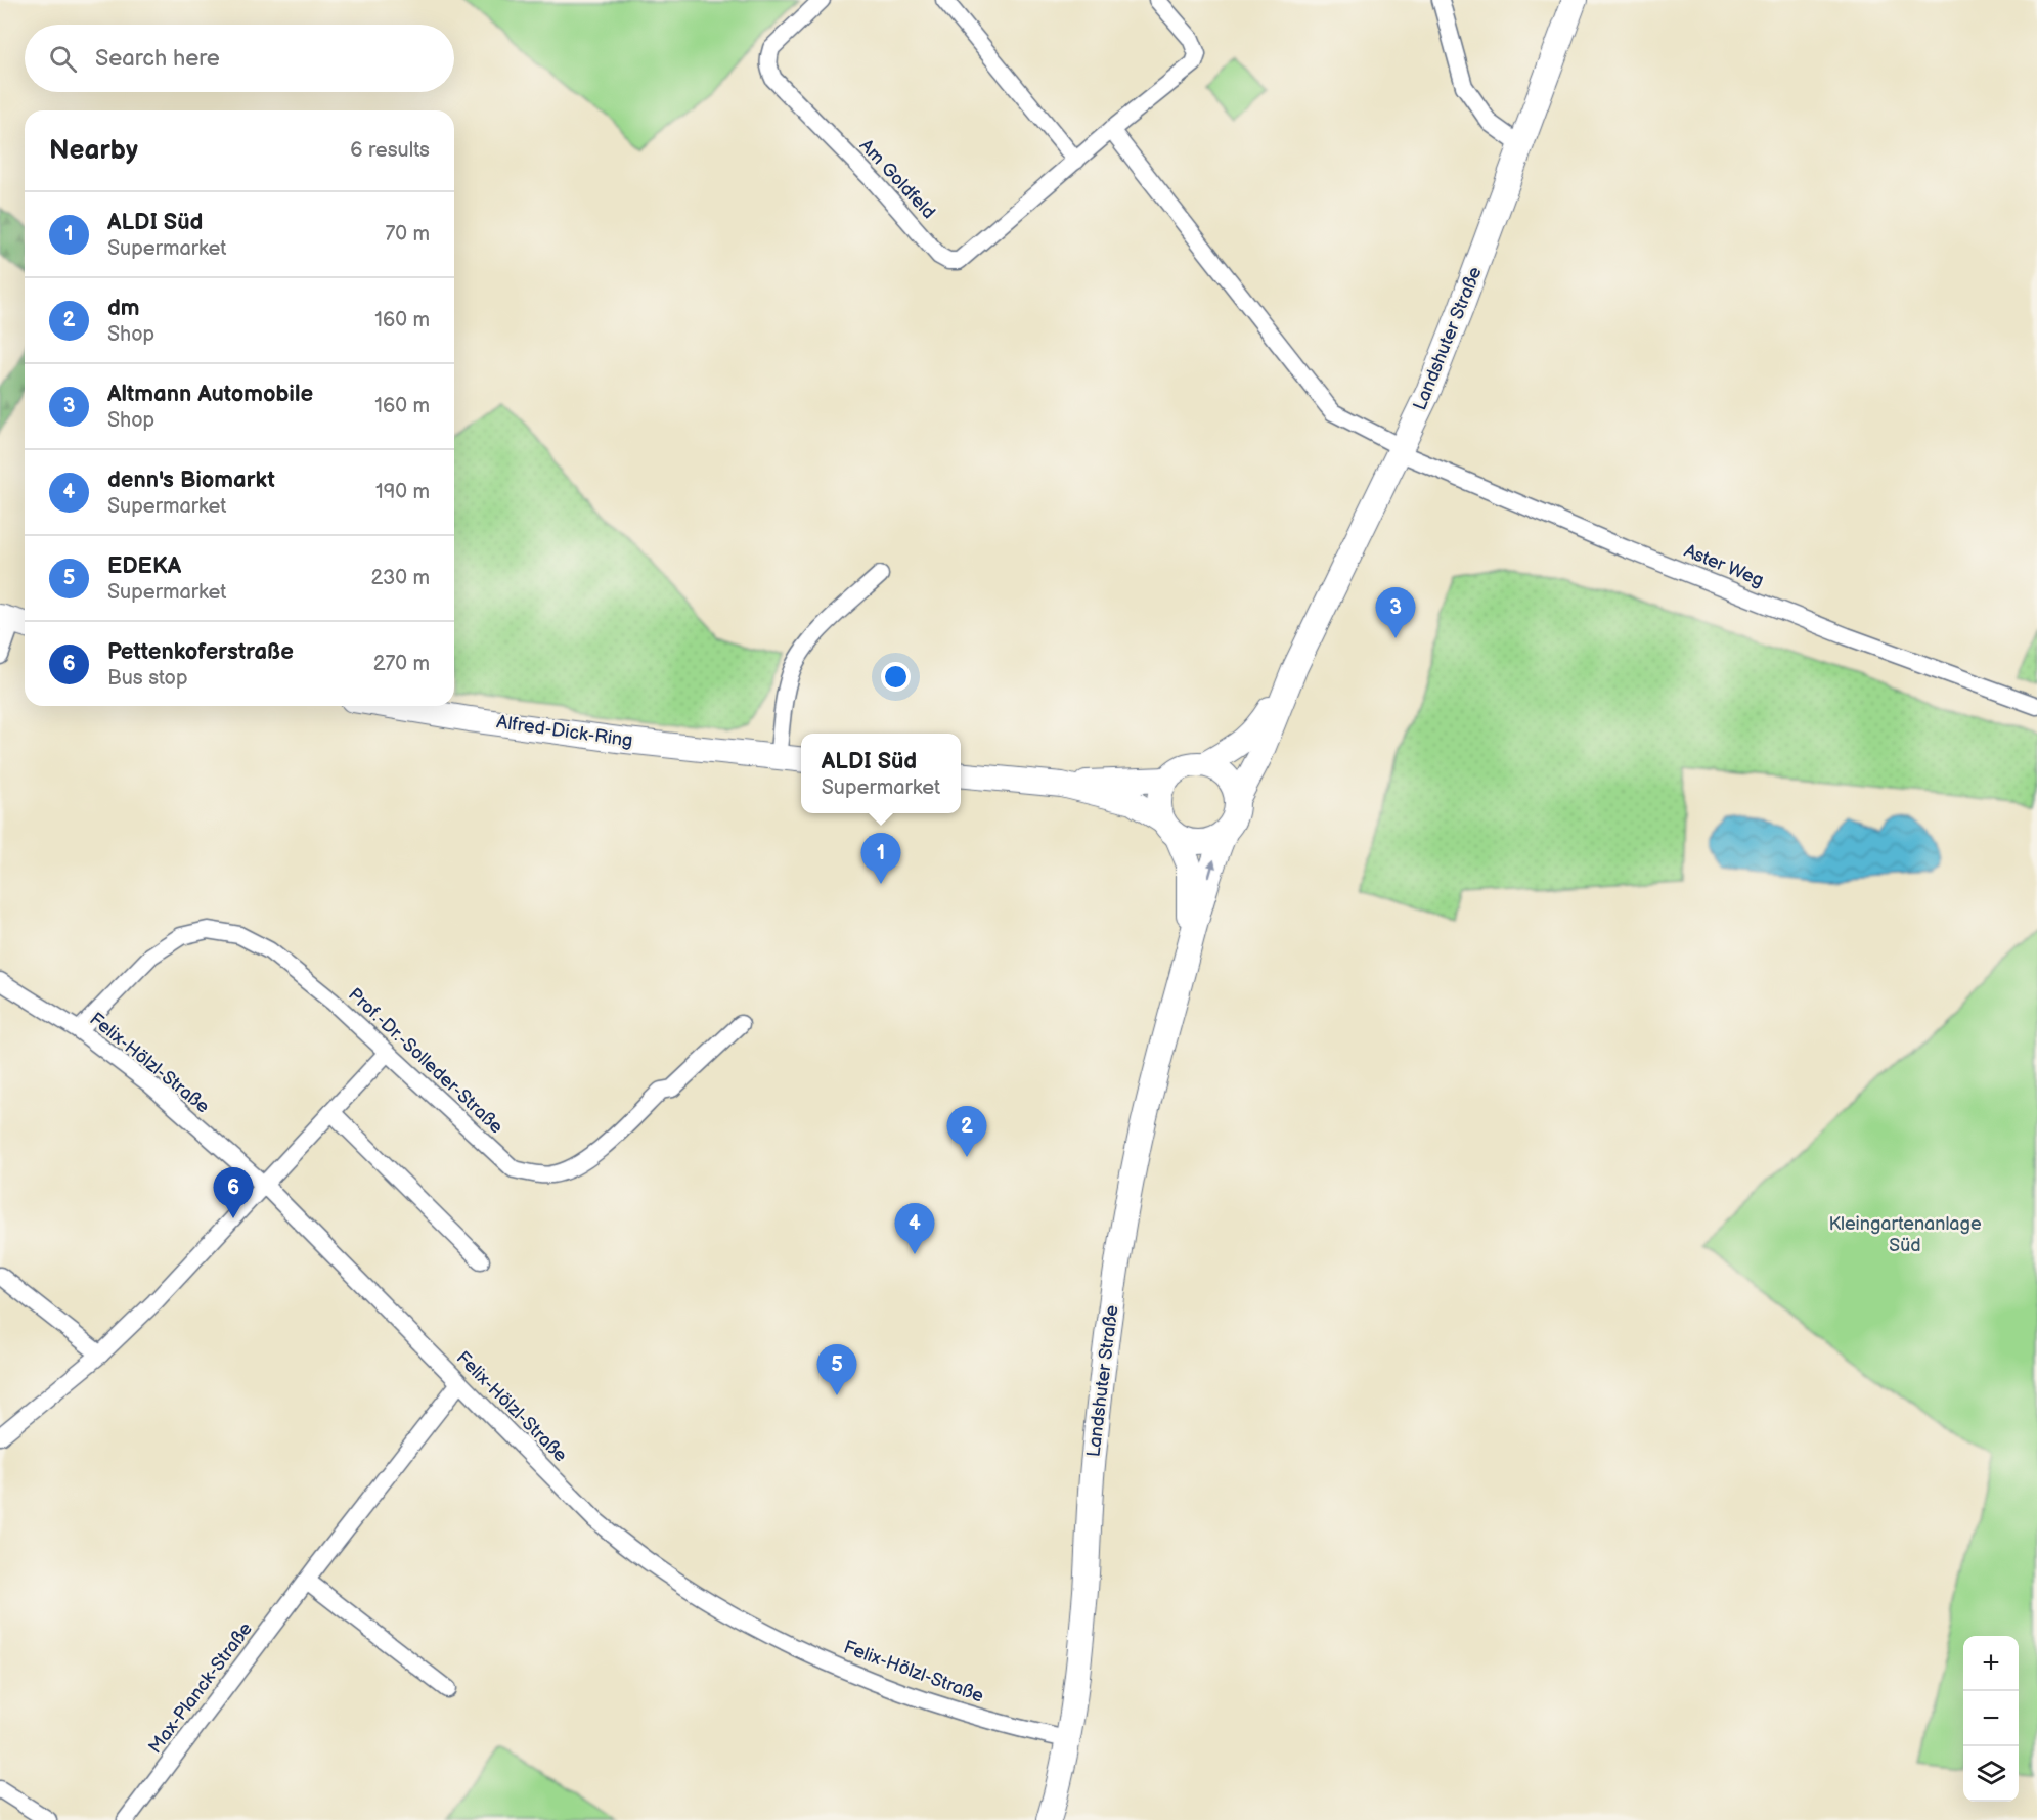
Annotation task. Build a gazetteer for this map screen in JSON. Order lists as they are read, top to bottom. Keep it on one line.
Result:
{"streets":{"main road":["Landshuter Straße","Alfred-Dick-Ring"],"street":["Am Goldfeld","Aster Weg","Prof.-Dr.-Solleder-Straße","Felix-Hölzl-Straße","Max-Planck-Straße"]},"crossings":[["Landshuter Straße","Aster Weg"],["Landshuter Straße","Felix-Hölzl-Straße"],["Prof.-Dr.-Solleder-Straße","Felix-Hölzl-Straße"],["Felix-Hölzl-Straße","Max-Planck-Straße"]],"parks":["Kleingartenanlage Süd"],"page":{"search":"Search here","heading":["Nearby","6 results"],"list":[{"mark":"1","name":"ALDI Süd","note":"Supermarket","value":"70 m"},{"mark":"2","name":"dm","note":"Shop","value":"160 m"},{"mark":"3","name":"Altmann Automobile","note":"Shop","value":"160 m"},{"mark":"4","name":"denn's Biomarkt","note":"Supermarket","value":"190 m"},{"mark":"5","name":"EDEKA","note":"Supermarket","value":"230 m"},{"mark":"6","name":"Pettenkoferstraße","note":"Bus stop","value":"270 m"}],"pins":["3","1","2","6","4","5"],"popup":["ALDI Süd","Supermarket"],"map_buttons":["+","−"]}}
